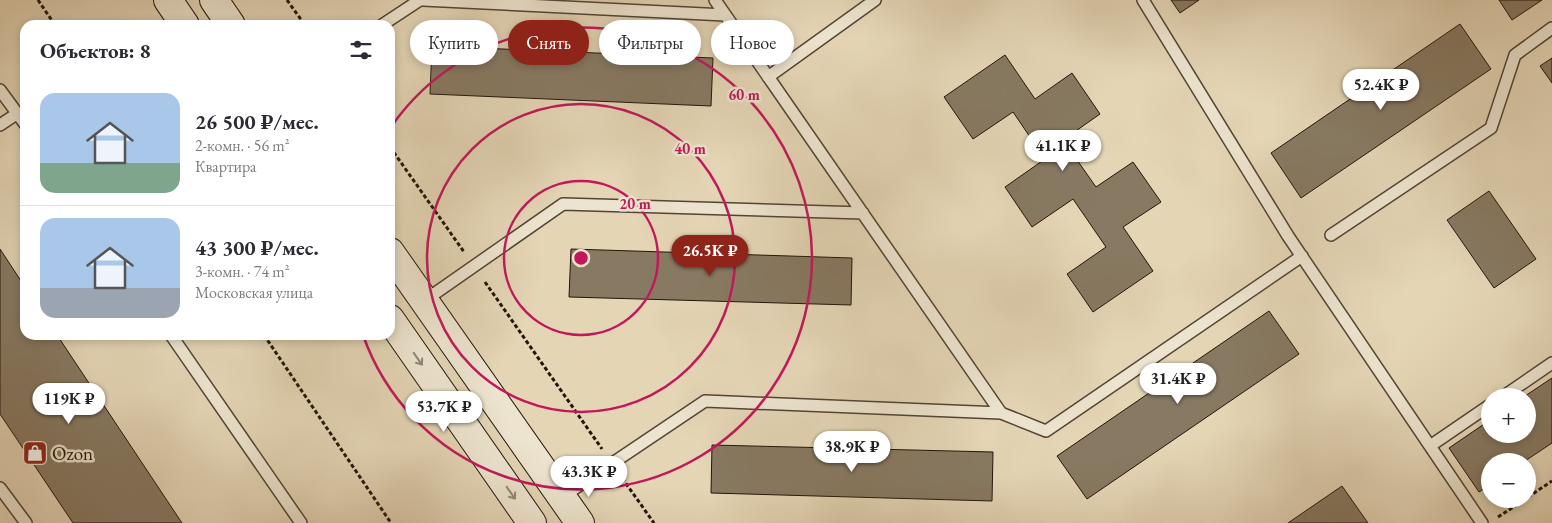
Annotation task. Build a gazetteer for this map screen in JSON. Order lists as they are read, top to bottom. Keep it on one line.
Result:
{"places":{"shop":["Ozon"]},"page":{"chip":["Купить","Снять","Фильтры","Новое"],"heading":"Объектов: 8","price":["52.4K ₽","41.1K ₽","26.5K ₽","31.4K ₽","119K ₽","53.7K ₽","38.9K ₽","43.3K ₽"],"list":[{"name":"26 500 ₽/мес.","note":"2-комн. · 56 m² · Квартира"},{"name":"43 300 ₽/мес.","note":"3-комн. · 74 m² · Московская улица"}],"map_buttons":["+","−"]},"rings":["60 m","40 m","20 m"]}
